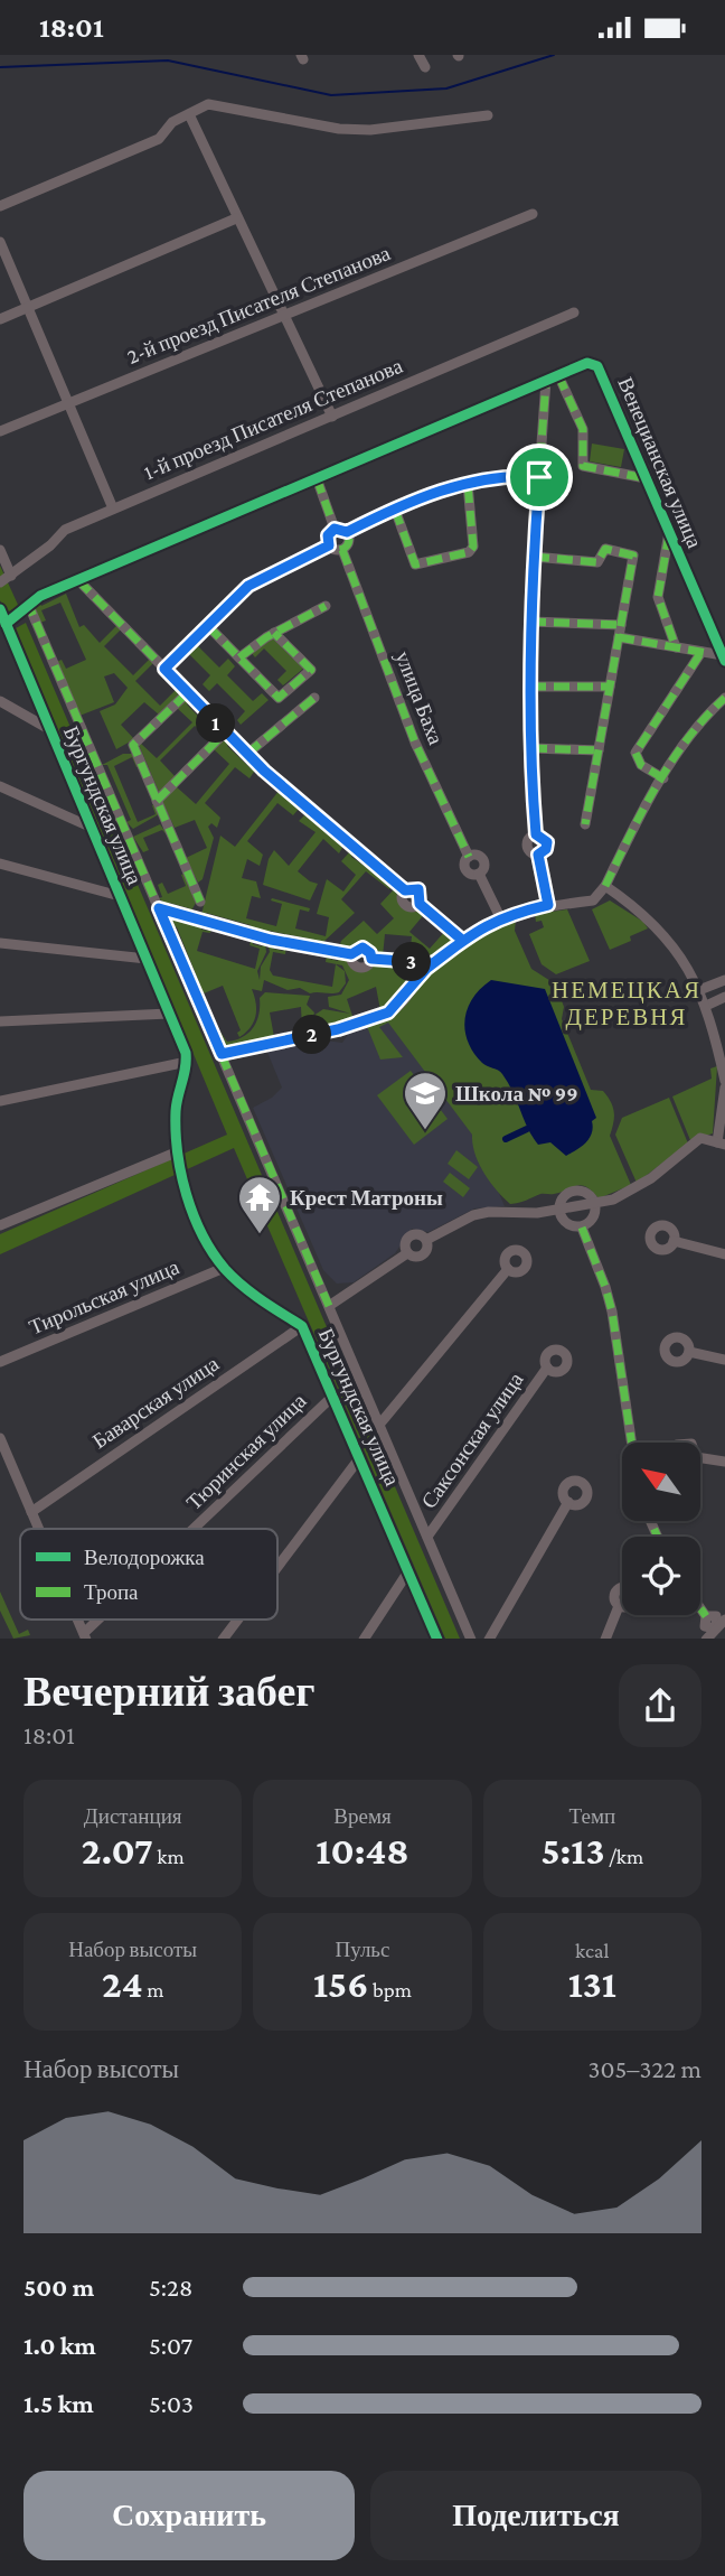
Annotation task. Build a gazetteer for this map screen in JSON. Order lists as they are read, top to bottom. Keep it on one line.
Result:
{"streets":{"street":["2-й проезд Писателя Степанова","1-й проезд Писателя Степанова","Венецианская улица","улица Баха","Бургундская улица","Тирольская улица","Баварская улица","Саксонская улица","Тюринская улица"]},"crossings":[["Бургундская улица","Тирольская улица"],["Бургундская улица","Баварская улица"],["Бургундская улица","Саксонская улица"],["Бургундская улица","Тюринская улица"]],"districts":["НЕМЕЦКАЯ ДЕРЕВНЯ"],"places":{"school or university":["Школа № 99"],"temple":["Крест Матроны"]},"legend":["Велодорожка","Тропа"],"north":"top left","page":{"status":"18:01","pins":["1","3","2"],"heading":["Вечерний забег","18:01"],"stats":[["Дистанция","2.07 km"],["Время","10:48"],["Темп","5:13 /km"],["Набор высоты","24 m"],["Пульс","156 bpm"],["kcal","131"]],"chart":["Набор высоты","305–322 m"],"list":[{"name":"500 m","note":"5:28"},{"name":"1.0 km","note":"5:07"},{"name":"1.5 km","note":"5:03"}],"buttons":["Сохранить","Поделиться"]}}
